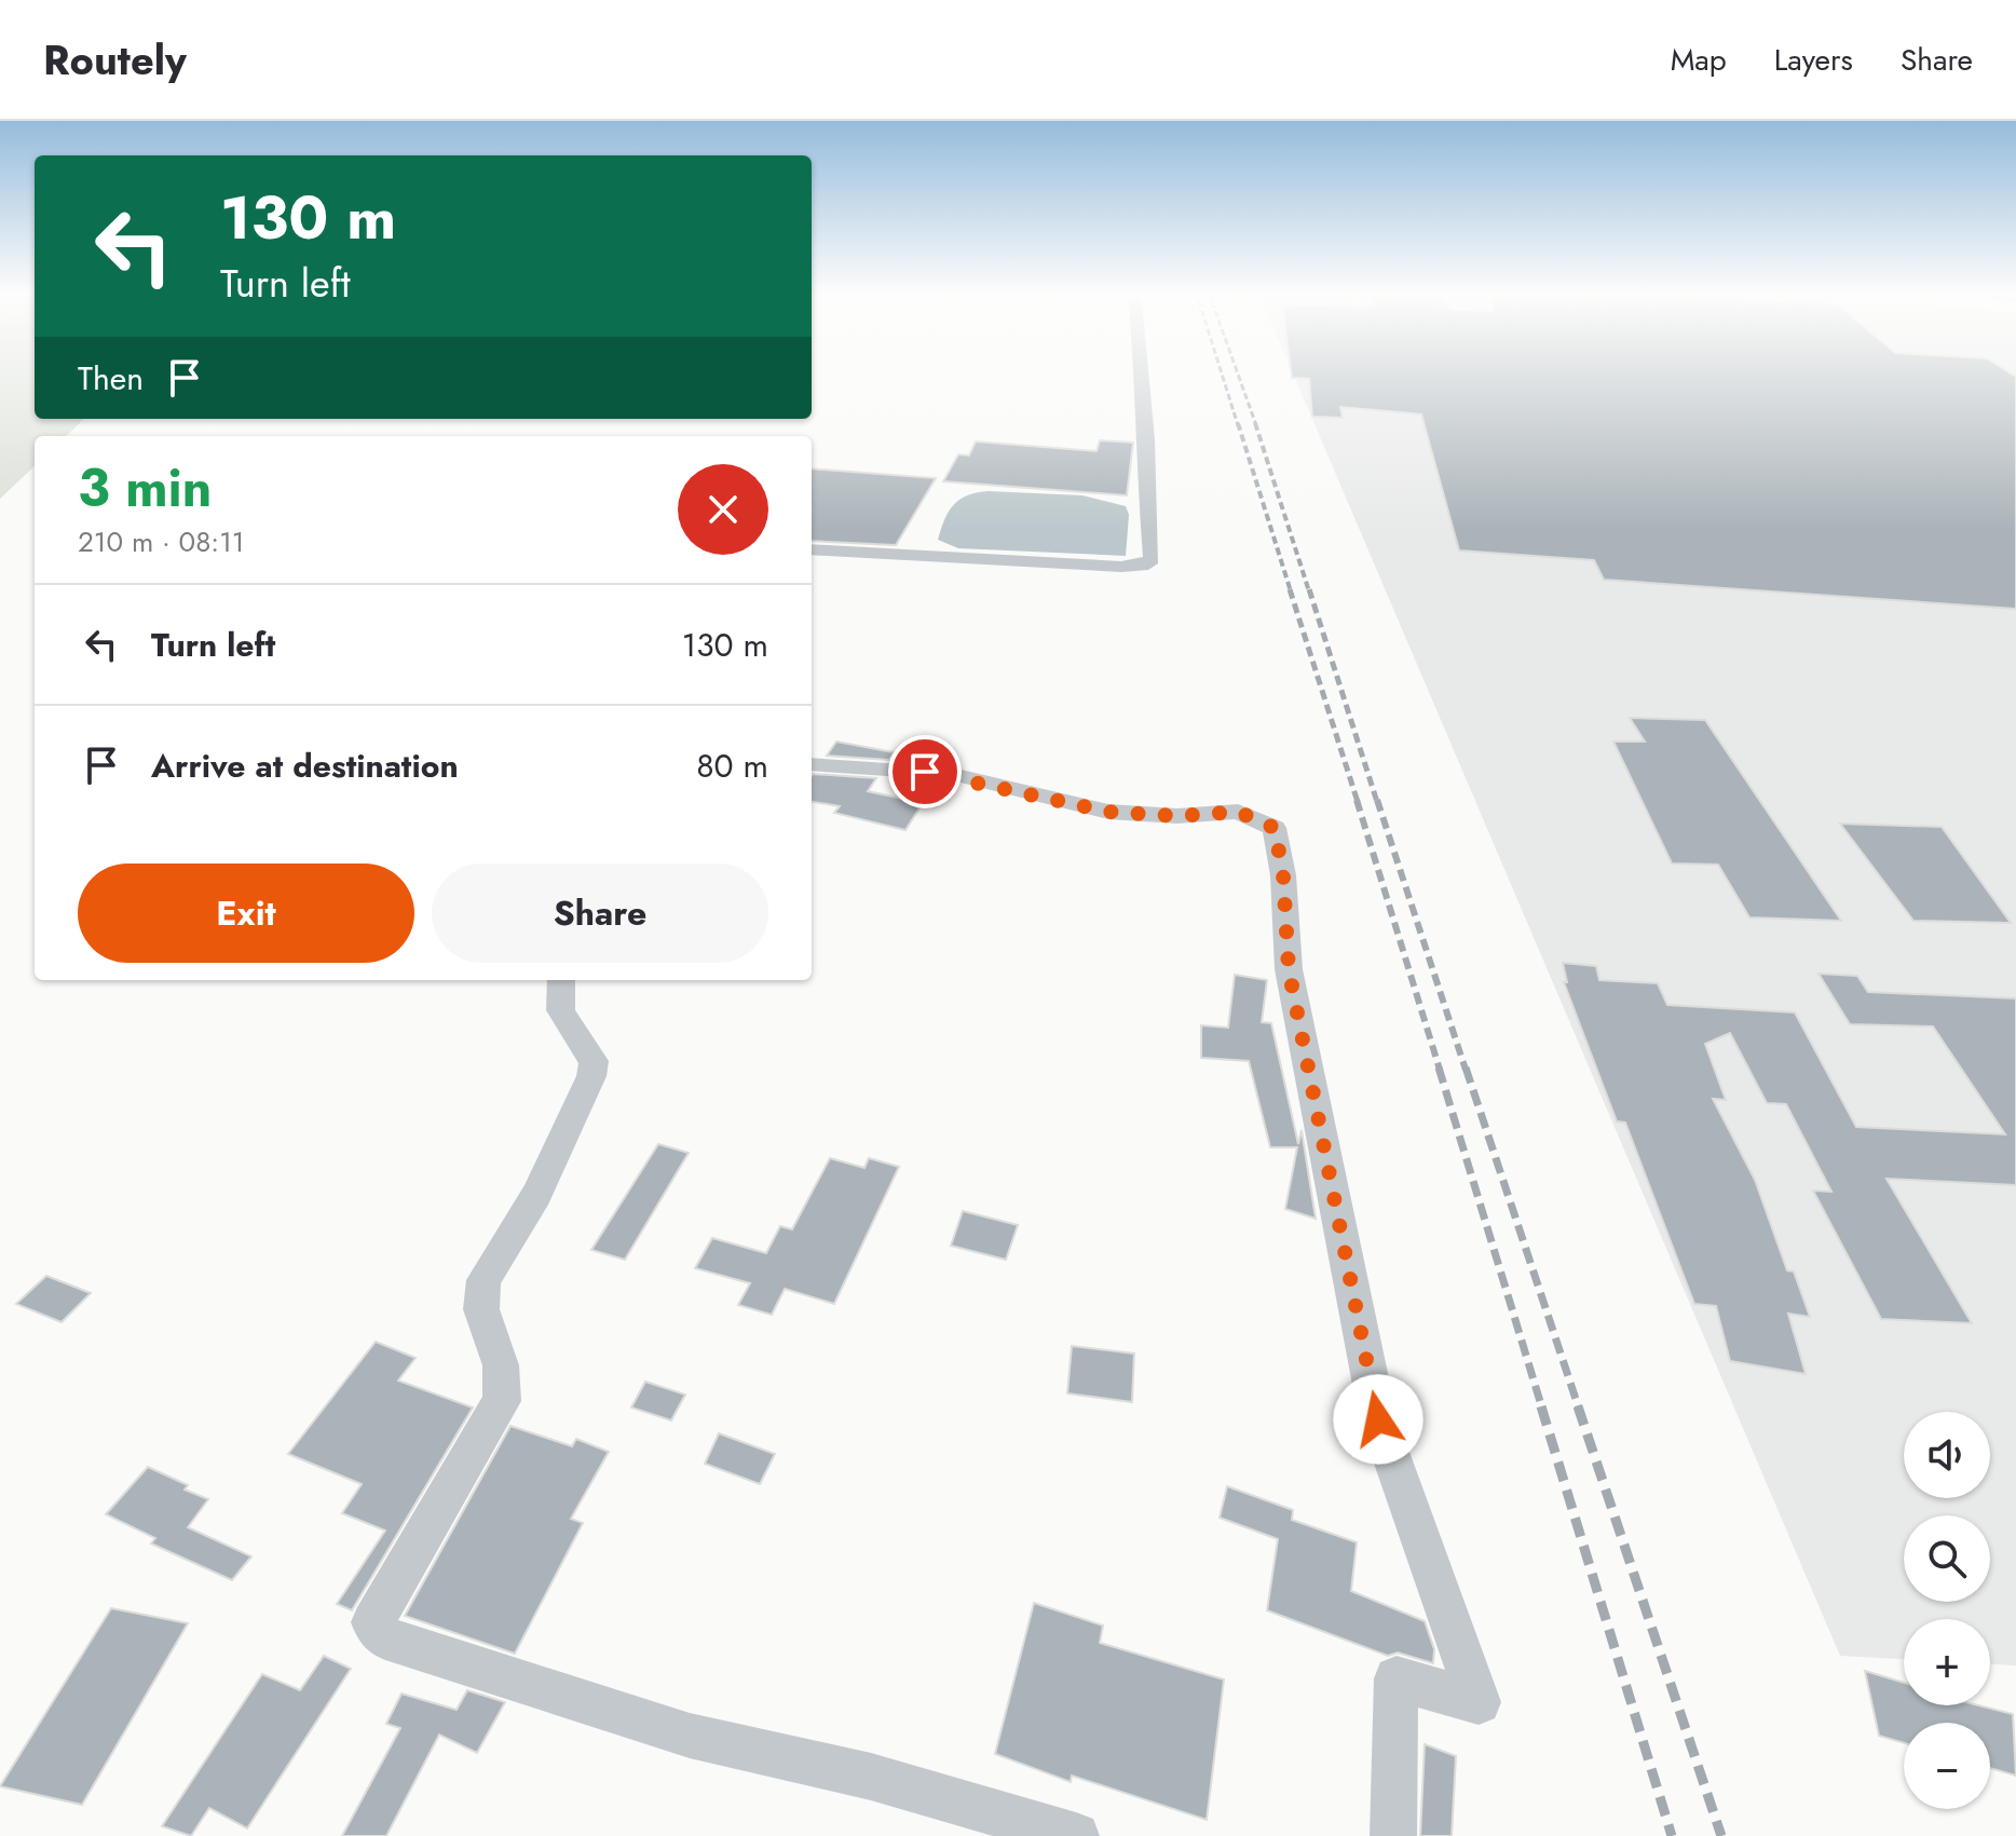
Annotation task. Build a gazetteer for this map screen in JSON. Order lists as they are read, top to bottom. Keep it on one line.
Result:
{"page":{"header":"Routely","nav":["Map","Layers","Share"],"turn":["130 m","Turn left"],"then":"Then","heading":["3 min","210 m · 08:11"],"list":[{"name":"Turn left","value":"130 m"},{"name":"Arrive at destination","value":"80 m"}],"buttons":["Exit","Share"],"map_buttons":["+","−"]}}
